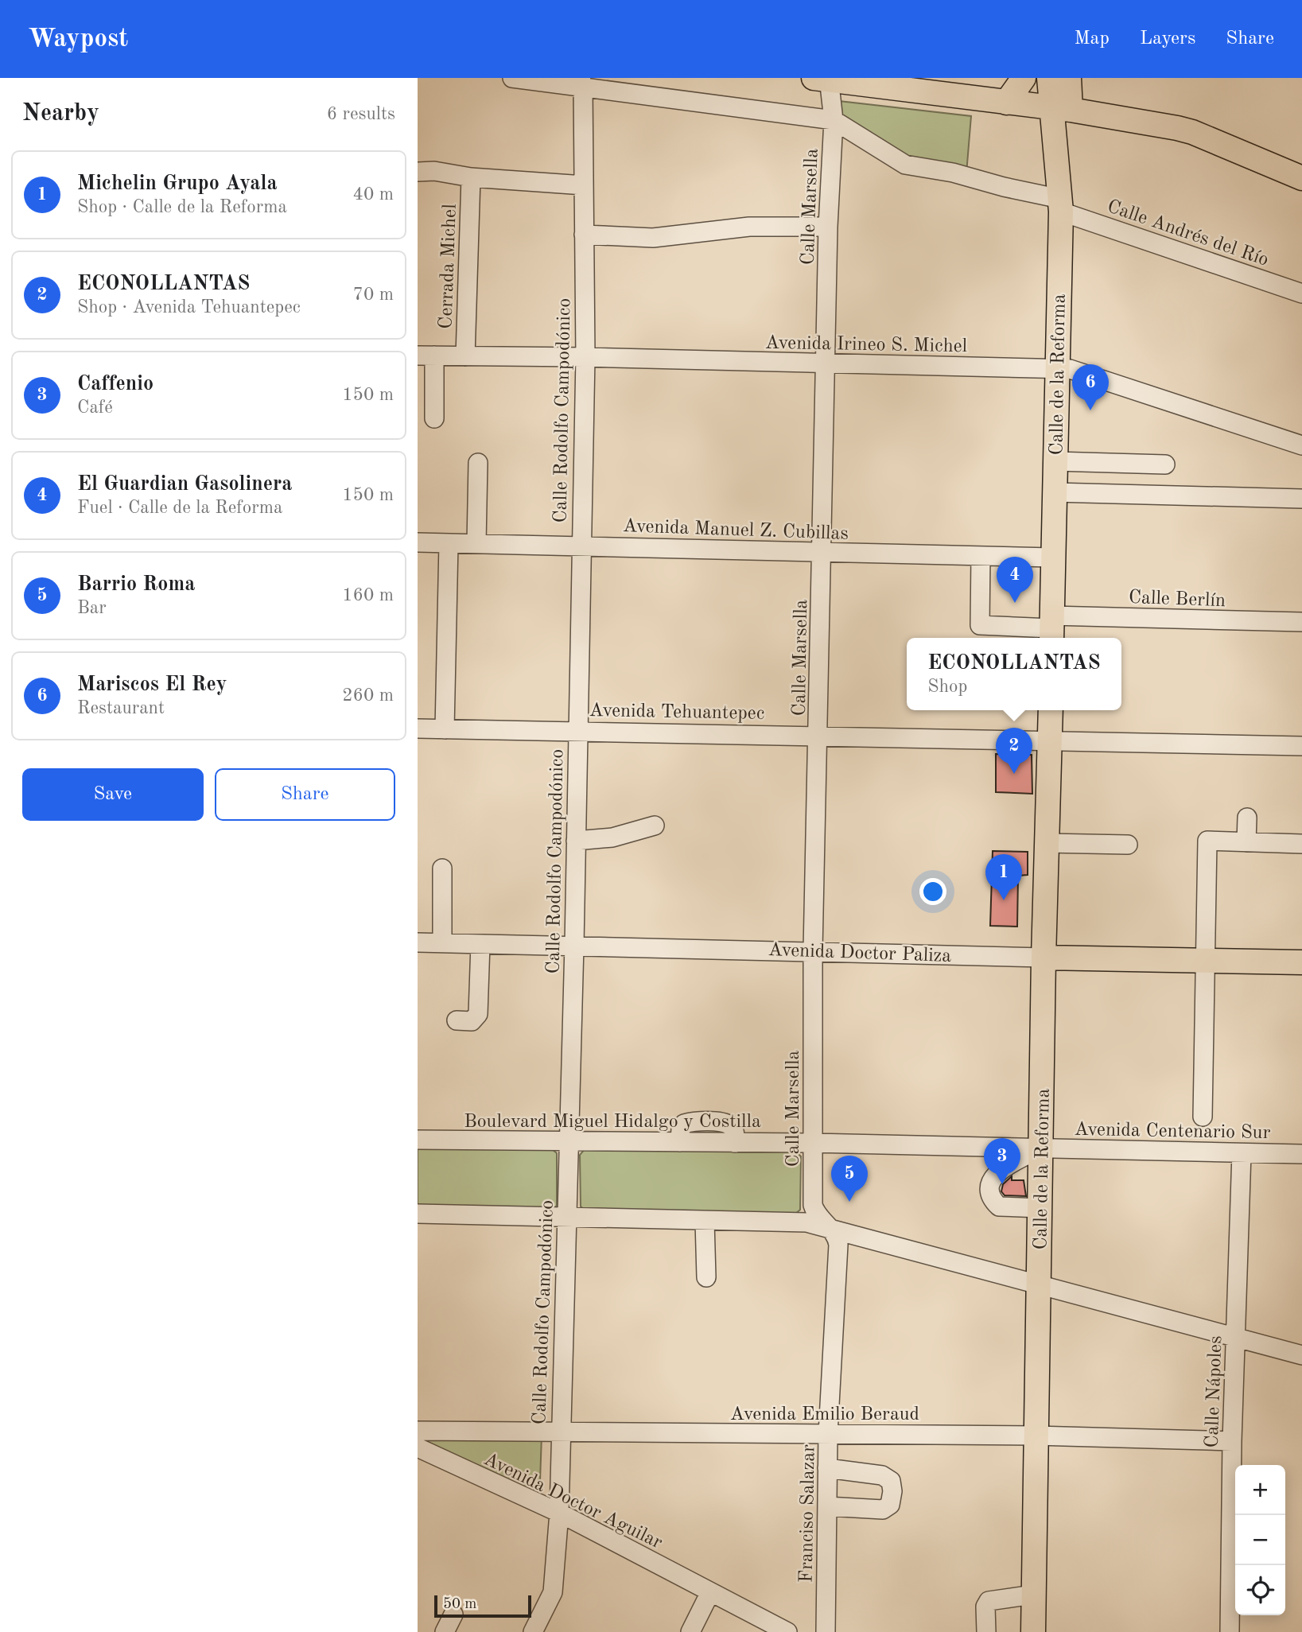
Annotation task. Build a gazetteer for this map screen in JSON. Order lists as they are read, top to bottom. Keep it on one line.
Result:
{"streets":{"main road":["Calle de la Reforma","Avenida Doctor Paliza"],"street":["Calle Marsella","Calle Andrés del Río","Cerrada Michel","Avenida Irineo S. Michel","Calle Rodolfo Campodónico","Avenida Manuel Z. Cubillas","Calle Berlín","Avenida Tehuantepec","Boulevard Miguel Hidalgo y Costilla","Avenida Centenario Sur","Calle Nápoles","Avenida Emilio Beraud","Avenida Doctor Aguilar","Franciso Salazar"]},"crossings":[["Calle Marsella","Calle Andrés del Río"],["Calle Marsella","Avenida Irineo S. Michel"],["Calle Marsella","Avenida Manuel Z. Cubillas"],["Calle Marsella","Avenida Tehuantepec"],["Calle Marsella","Avenida Doctor Paliza"],["Calle Marsella","Boulevard Miguel Hidalgo y Costilla"],["Calle Marsella","Franciso Salazar"],["Calle Andrés del Río","Calle de la Reforma"],["Cerrada Michel","Avenida Irineo S. Michel"],["Avenida Irineo S. Michel","Calle de la Reforma"],["Avenida Irineo S. Michel","Calle Rodolfo Campodónico"],["Calle de la Reforma","Avenida Manuel Z. Cubillas"],["Calle de la Reforma","Calle Berlín"],["Calle de la Reforma","Avenida Tehuantepec"],["Calle de la Reforma","Avenida Doctor Paliza"],["Calle de la Reforma","Boulevard Miguel Hidalgo y Costilla"],["Calle de la Reforma","Avenida Centenario Sur"],["Calle de la Reforma","Avenida Emilio Beraud"],["Calle Rodolfo Campodónico","Avenida Manuel Z. Cubillas"],["Calle Rodolfo Campodónico","Avenida Tehuantepec"],["Calle Rodolfo Campodónico","Avenida Doctor Paliza"],["Calle Rodolfo Campodónico","Boulevard Miguel Hidalgo y Costilla"],["Calle Rodolfo Campodónico","Avenida Emilio Beraud"],["Calle Rodolfo Campodónico","Avenida Doctor Aguilar"],["Boulevard Miguel Hidalgo y Costilla","Avenida Centenario Sur"],["Avenida Centenario Sur","Calle Nápoles"],["Calle Nápoles","Avenida Emilio Beraud"],["Avenida Emilio Beraud","Franciso Salazar"]],"scale_bar":"50 m","page":{"header":"Waypost","nav":["Map","Layers","Share"],"heading":["Nearby","6 results"],"list":[{"mark":"1","name":"Michelin Grupo Ayala","note":"Shop · Calle de la Reforma","value":"40 m"},{"mark":"2","name":"ECONOLLANTAS","note":"Shop · Avenida Tehuantepec","value":"70 m"},{"mark":"3","name":"Caffenio","note":"Café","value":"150 m"},{"mark":"4","name":"El Guardian Gasolinera","note":"Fuel · Calle de la Reforma","value":"150 m"},{"mark":"5","name":"Barrio Roma","note":"Bar","value":"160 m"},{"mark":"6","name":"Mariscos El Rey","note":"Restaurant","value":"260 m"}],"pins":["6","4","2","1","3","5"],"popup":["ECONOLLANTAS","Shop"],"buttons":["Save","Share"],"map_buttons":["+","−"],"scale":"50 m"}}
